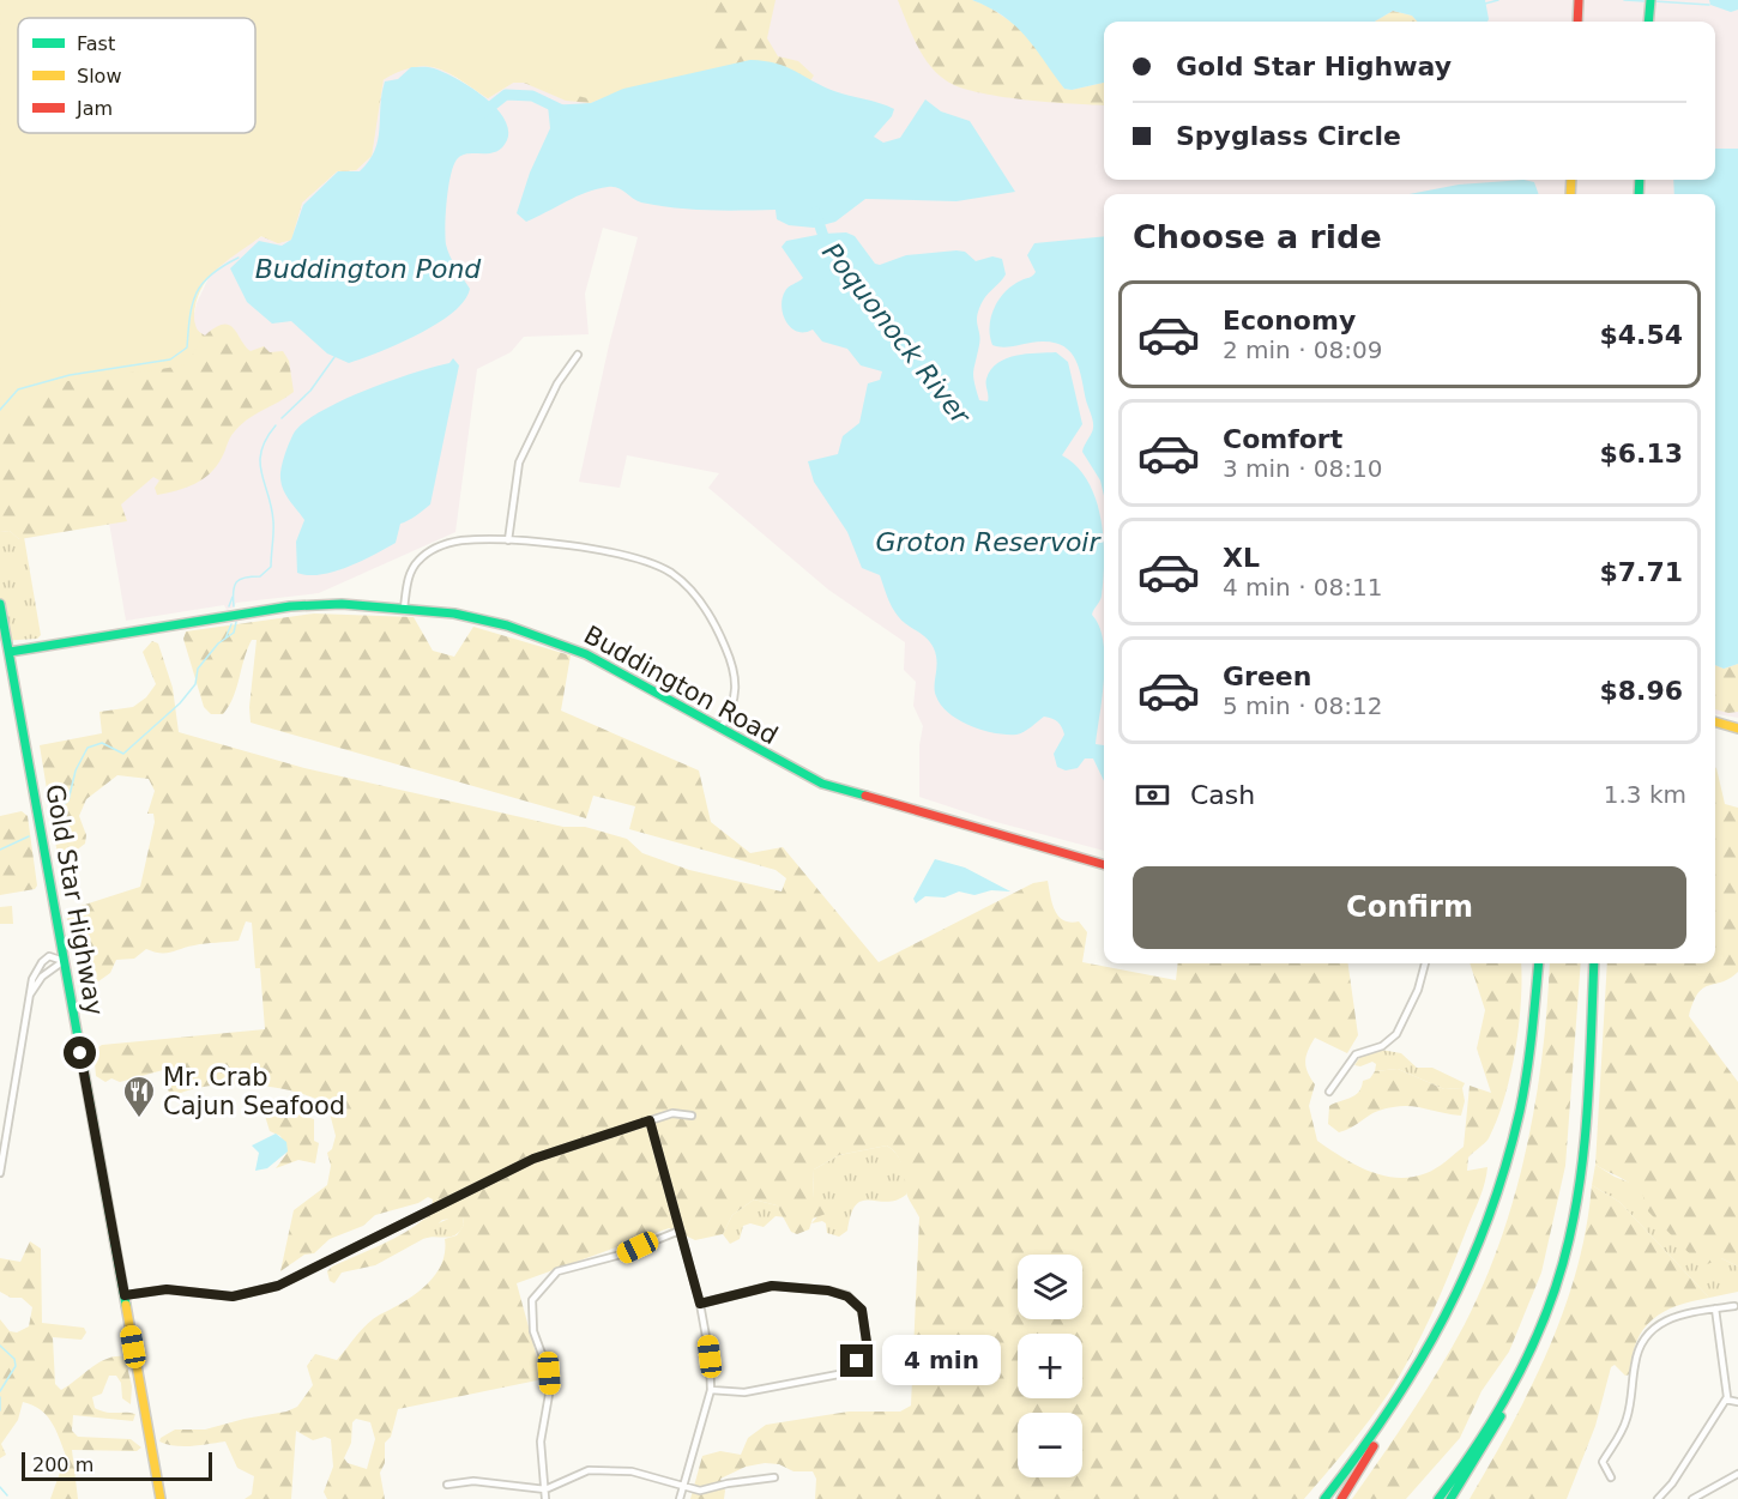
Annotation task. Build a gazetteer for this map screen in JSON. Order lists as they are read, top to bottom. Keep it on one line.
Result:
{"streets":{"main road":["Buddington Road","Gold Star Highway"]},"crossings":[["Buddington Road","Gold Star Highway"]],"water":["Buddington Pond","Poquonock River","Groton Reservoir"],"places":{"restaurant":["Mr. Crab Cajun Seafood"]},"legend":["Fast","Slow","Jam"],"scale_bar":"200 m","page":{"banner":["Gold Star Highway","Spyglass Circle"],"heading":"Choose a ride","list":[{"name":"Economy","note":"2 min · 08:09","value":"$4.54"},{"name":"Comfort","note":"3 min · 08:10","value":"$6.13"},{"name":"XL","note":"4 min · 08:11","value":"$7.71"},{"name":"Green","note":"5 min · 08:12","value":"$8.96"}],"pay":["Cash","1.3 km"],"buttons":"Confirm","map_buttons":["+","−"],"bubble":"4 min","scale":"200 m"}}
